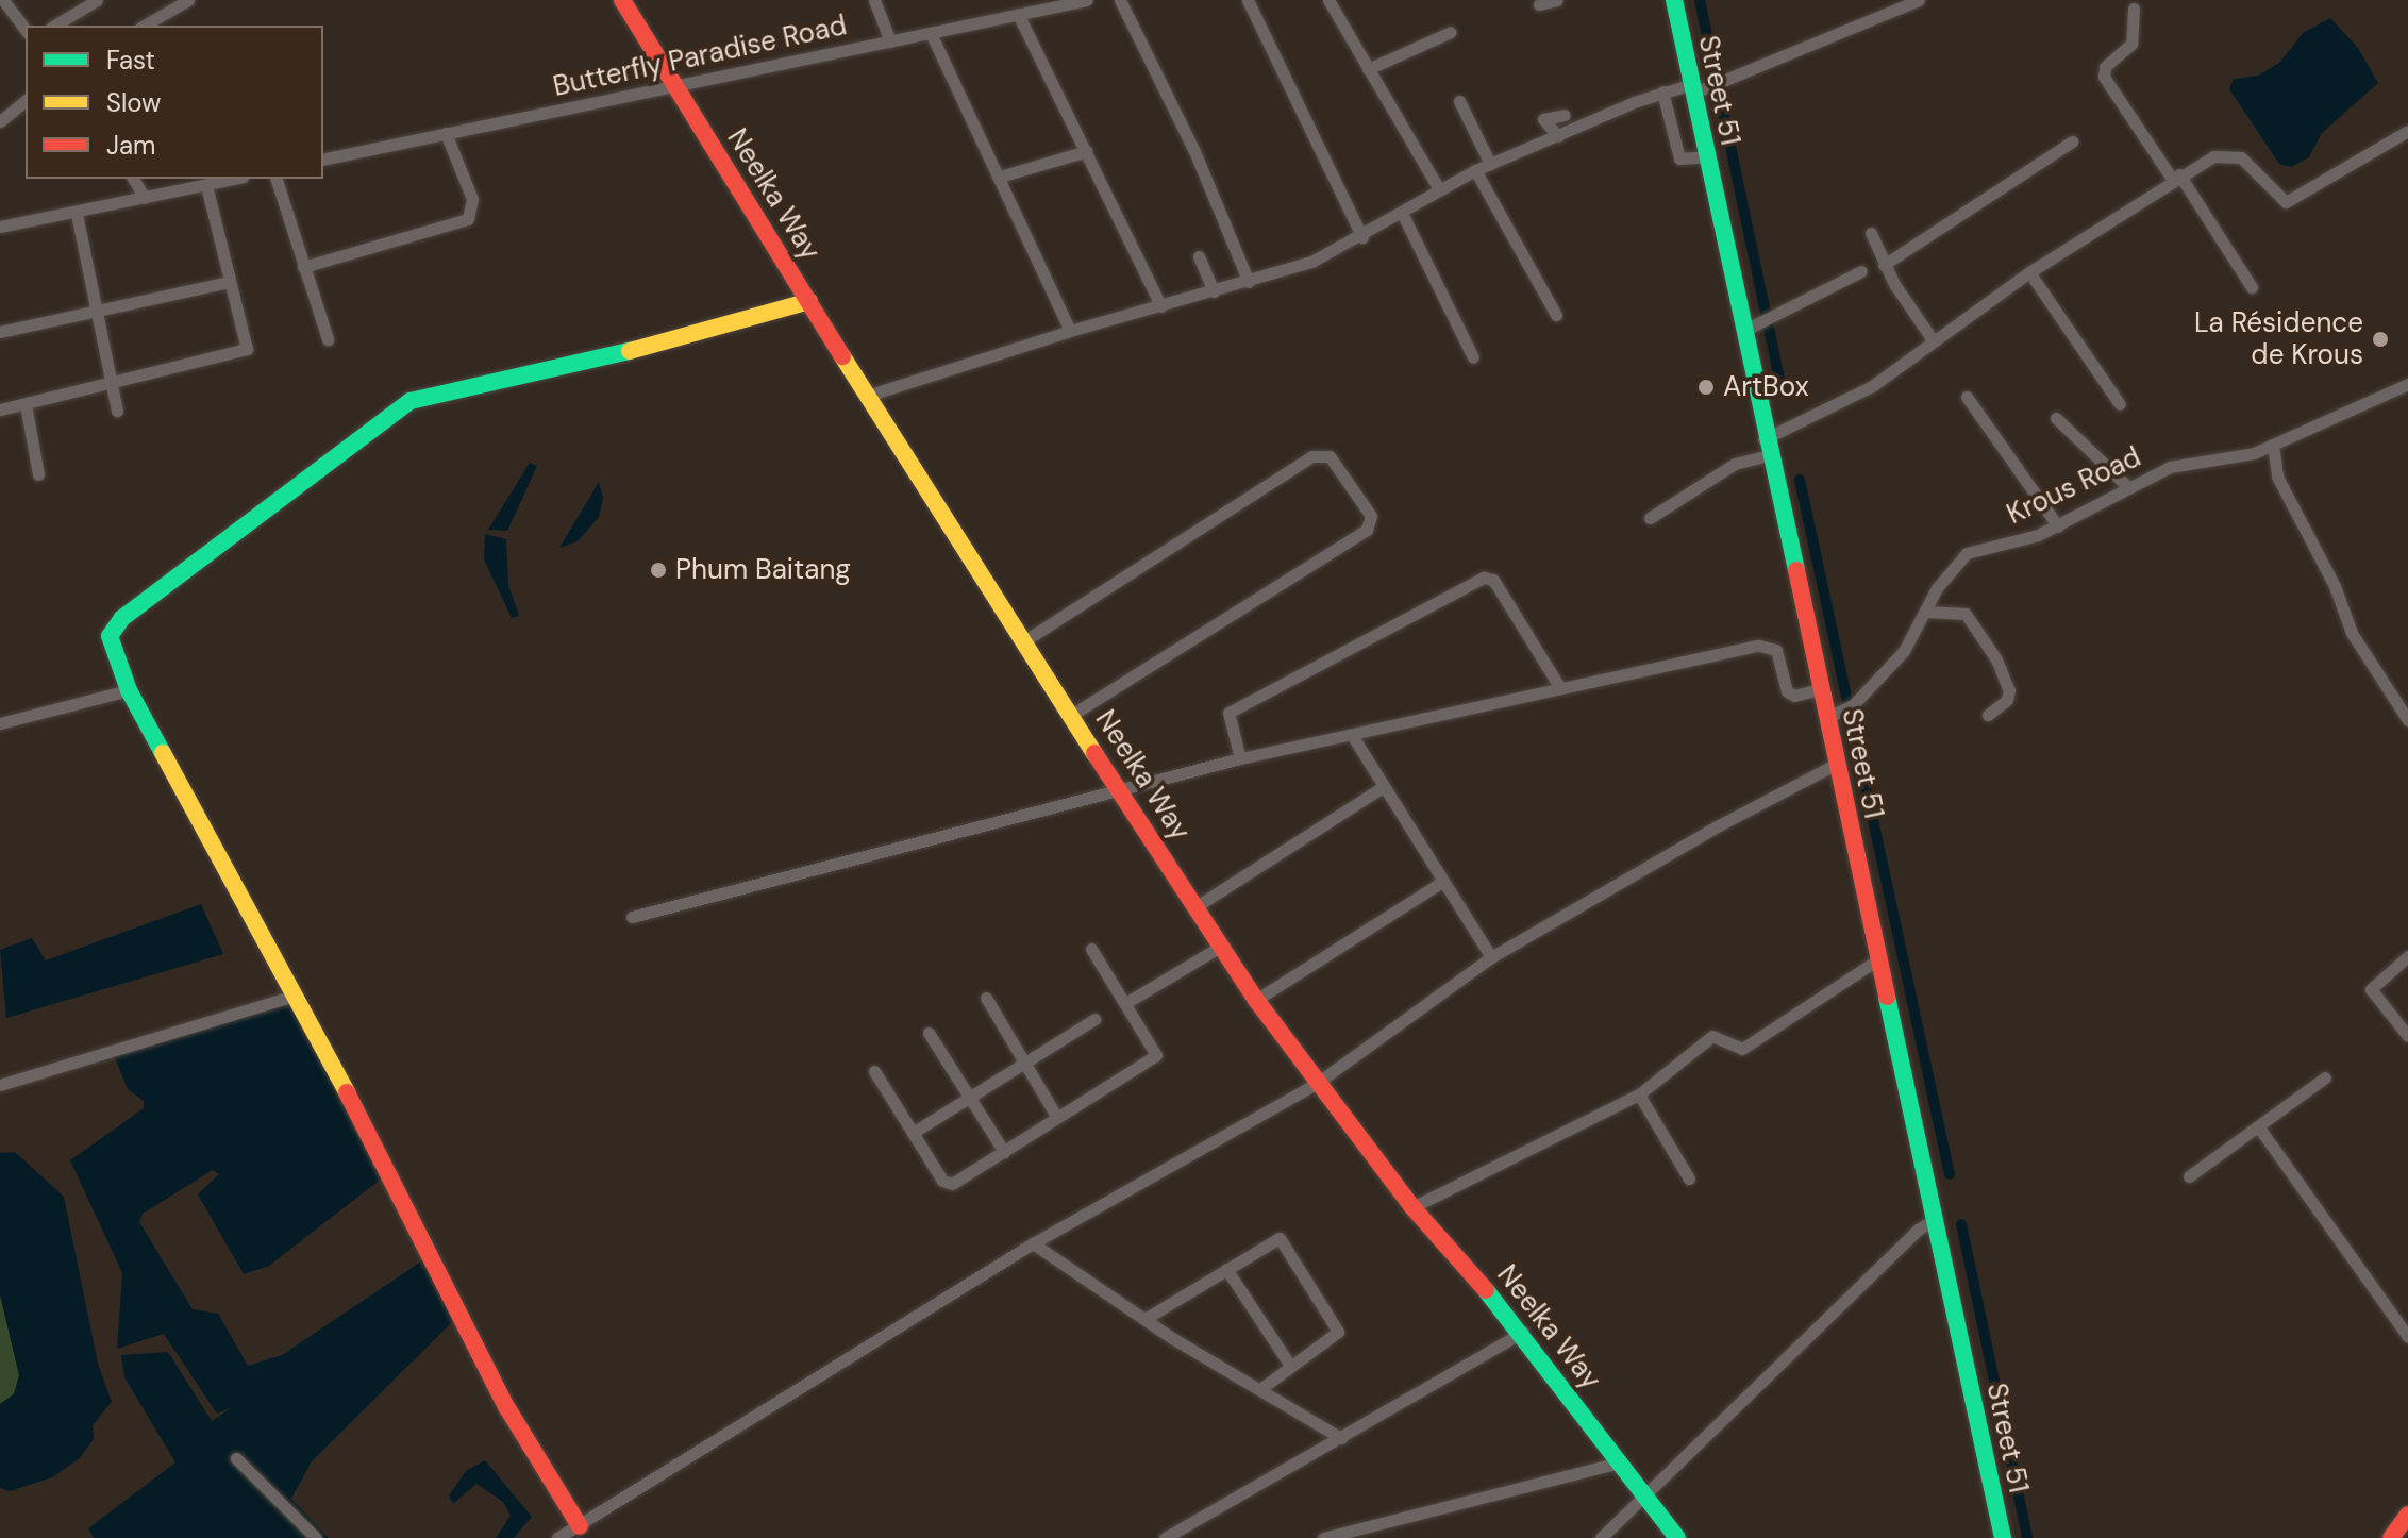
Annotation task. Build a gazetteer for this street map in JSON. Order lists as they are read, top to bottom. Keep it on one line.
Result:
{"streets":{"main road":["Street 51","Neelka Way"],"street":["Butterfly Paradise Road","Krous Road"]},"crossings":[["Butterfly Paradise Road","Neelka Way"],["Street 51","Krous Road"]],"places":["La Résidence de Krous","ArtBox","Phum Baitang"],"legend":["Fast","Slow","Jam"]}
